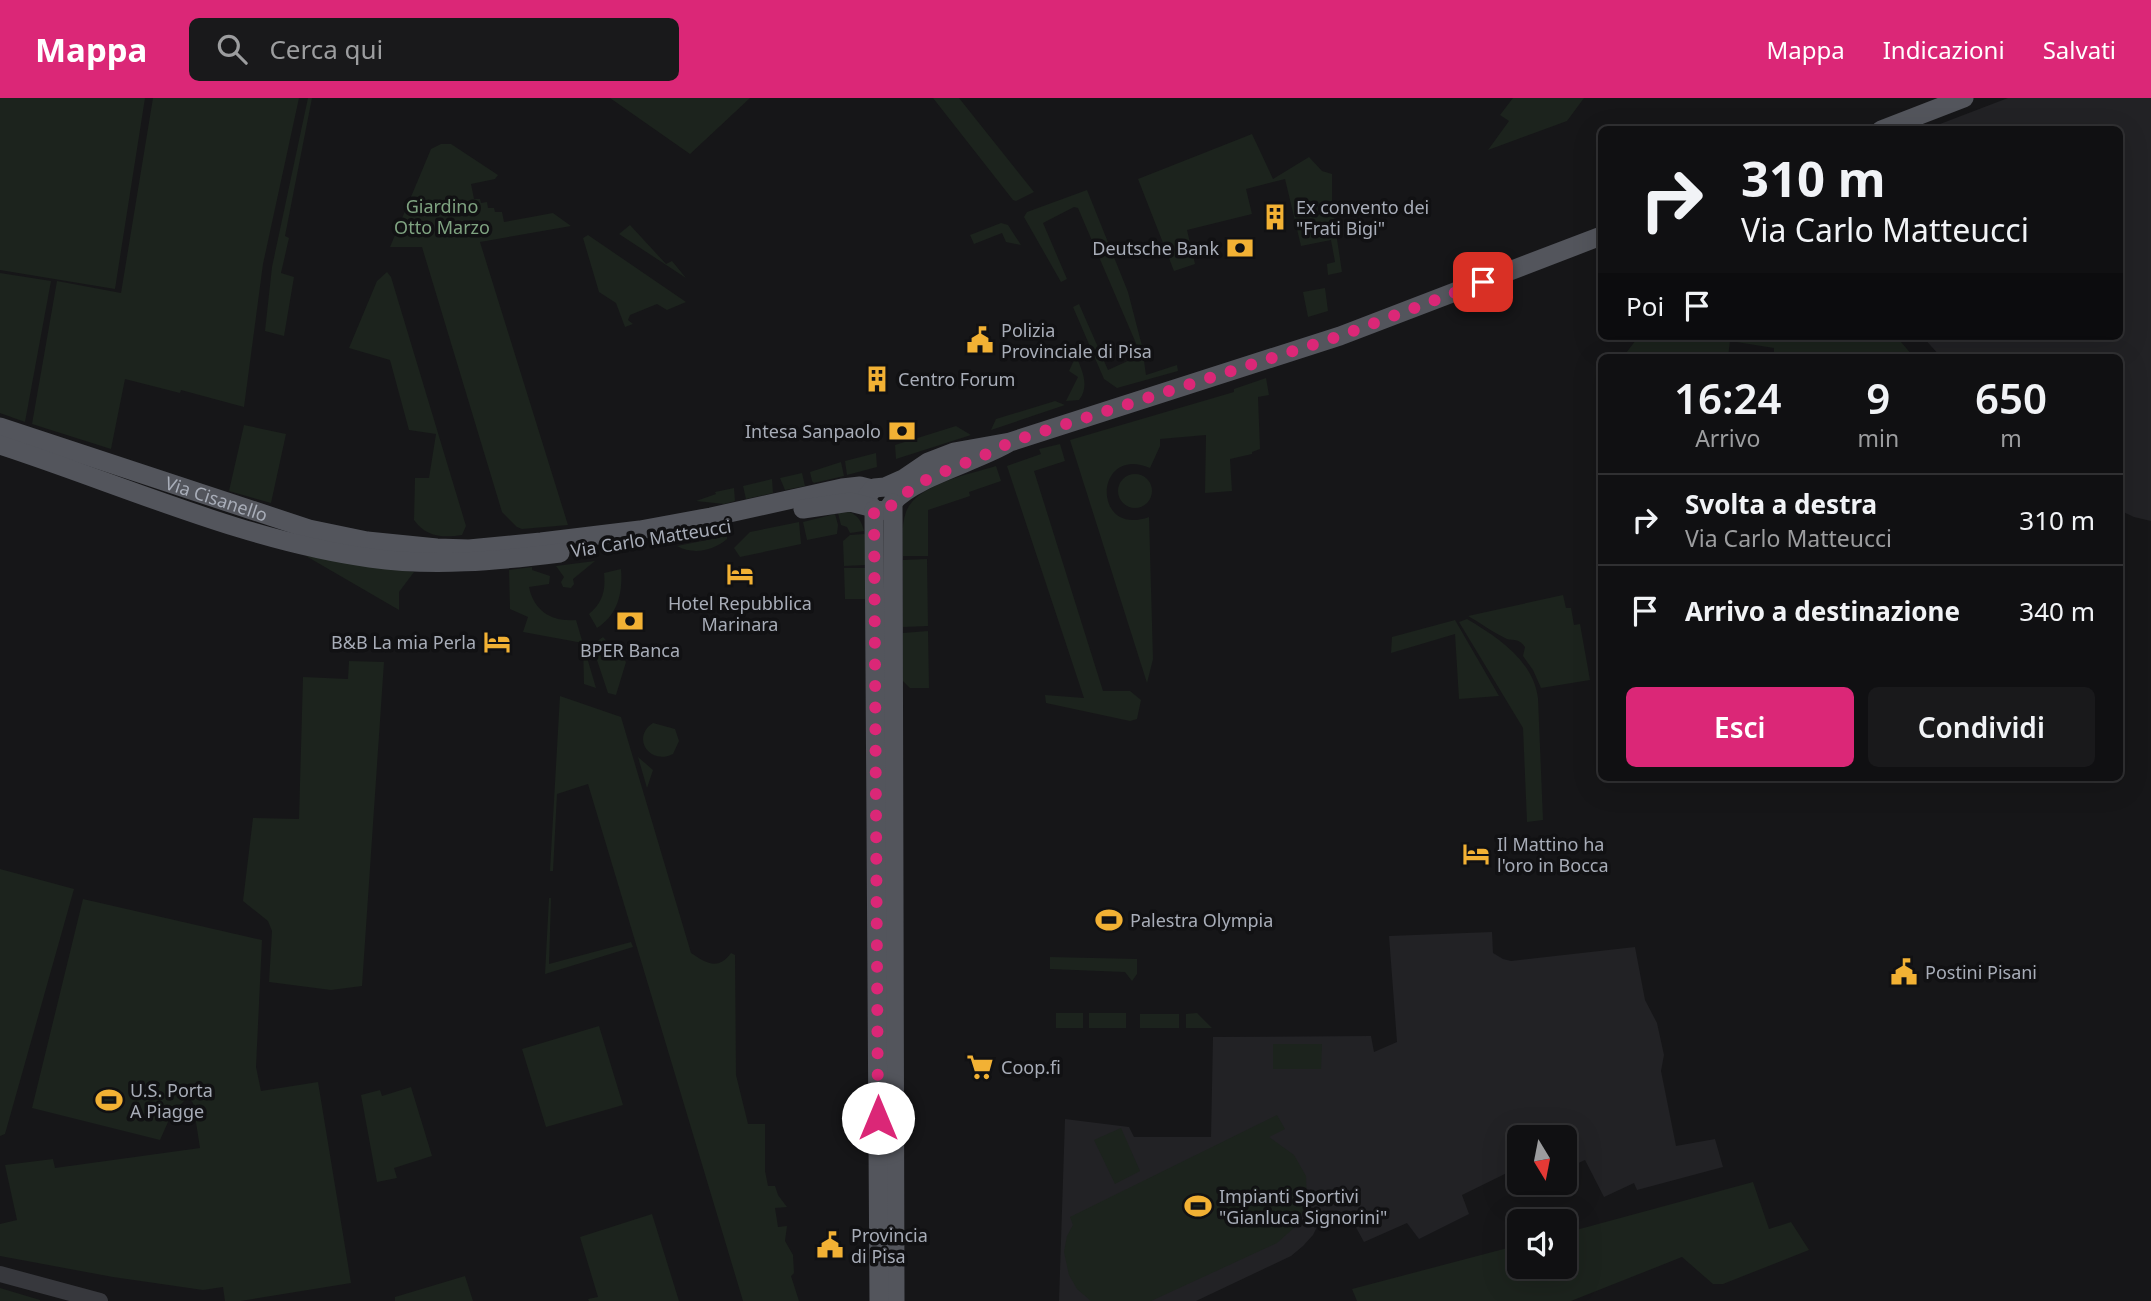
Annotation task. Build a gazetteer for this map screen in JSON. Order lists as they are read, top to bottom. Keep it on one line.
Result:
{"streets":{"main road":["Via Cisanello","Via Carlo Matteucci"]},"crossings":[["Via Cisanello","Via Carlo Matteucci"]],"parks":["Giardino Otto Marzo"],"places":{"building":["Ex convento dei \"Frati Bigi\"","Centro Forum"],"bank":["Deutsche Bank","Intesa Sanpaolo","BPER Banca"],"public building":["Polizia Provinciale di Pisa","Postini Pisani","Provincia di Pisa"],"hotel":["Hotel Repubblica Marinara","B&B La mia Perla","Il Mattino ha l'oro in Bocca"],"sports":["Palestra Olympia","U.S. Porta A Piagge","Impianti Sportivi \"Gianluca Signorini\""],"supermarket":["Coop.fi"]},"north":"bottom","page":{"header":"Mappa","search":"Cerca qui","nav":["Mappa","Indicazioni","Salvati"],"turn":["310 m","Via Carlo Matteucci"],"then":"Poi","eta":["16:24","Arrivo","9","min","650","m"],"list":[{"name":"Svolta a destra","note":"Via Carlo Matteucci","value":"310 m"},{"name":"Arrivo a destinazione","value":"340 m"}],"buttons":["Esci","Condividi"]}}
